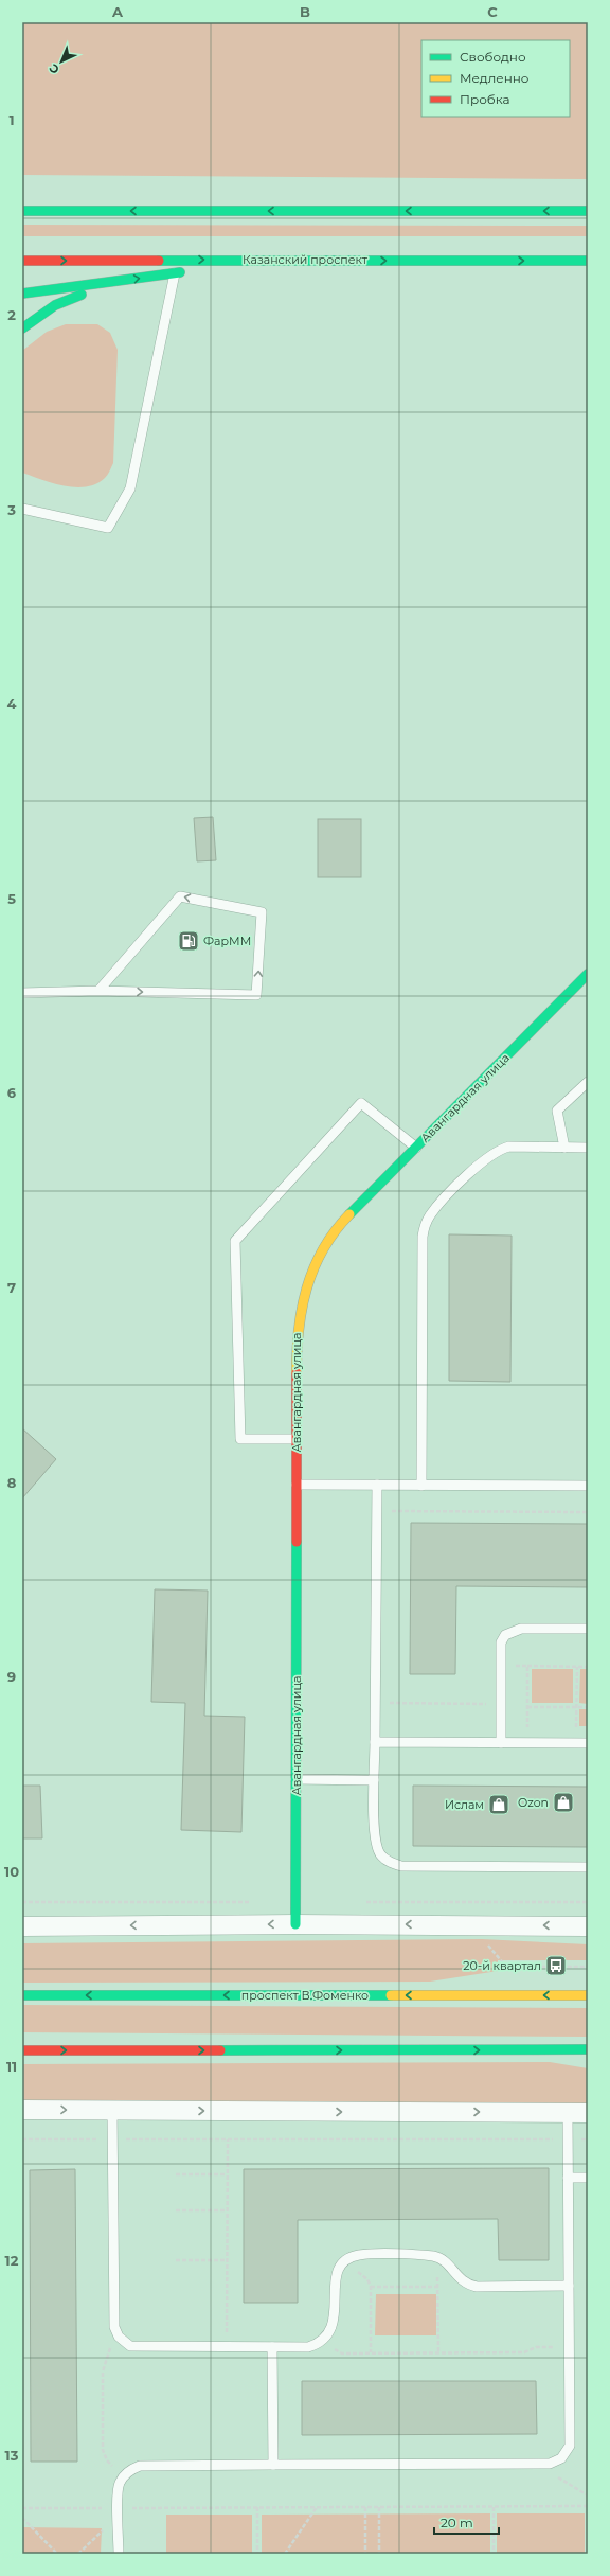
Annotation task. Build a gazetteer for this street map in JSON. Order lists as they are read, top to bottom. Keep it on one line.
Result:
{"streets":{"main road":["Казанский проспект","Авангардная улица","проспект В.Фоменко"]},"places":{"fuel station":["ФарММ"],"shop":["Ozon","Ислам"],"bus stop":["20-й квартал"]},"legend":["Свободно","Медленно","Пробка"],"scale_bar":"20 m","north":"bottom left","grid":{"columns":["A","B","C"],"rows":["1","2","3","4","5","6","7","8","9","10","11","12","13"]}}
